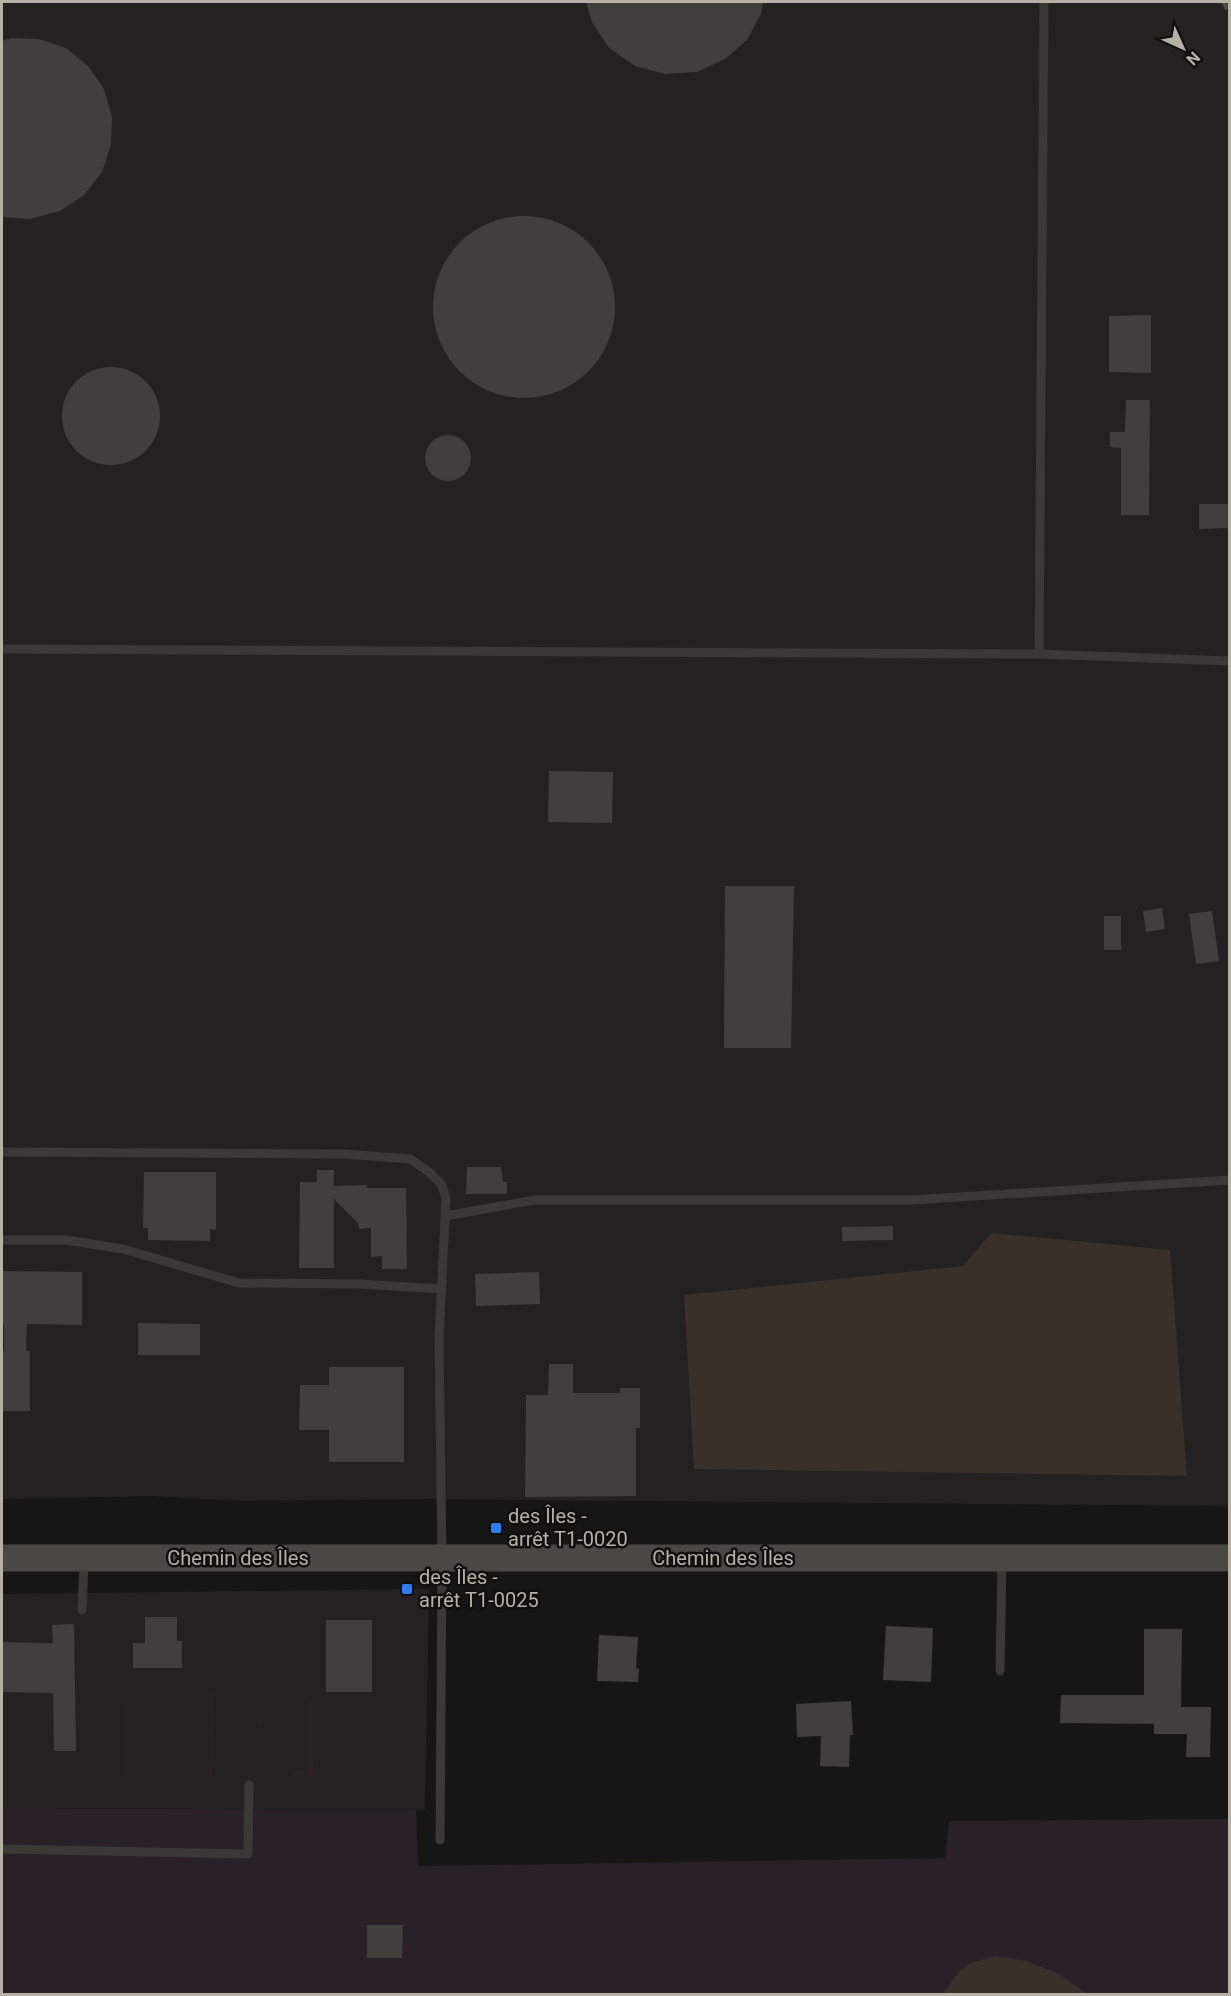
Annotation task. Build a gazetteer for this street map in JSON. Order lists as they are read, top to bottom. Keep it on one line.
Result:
{"streets":{"main road":["Chemin des Îles"]},"places":{"transit":["des Îles - arrêt T1-0020","des Îles - arrêt T1-0025"]},"north":"bottom right"}
